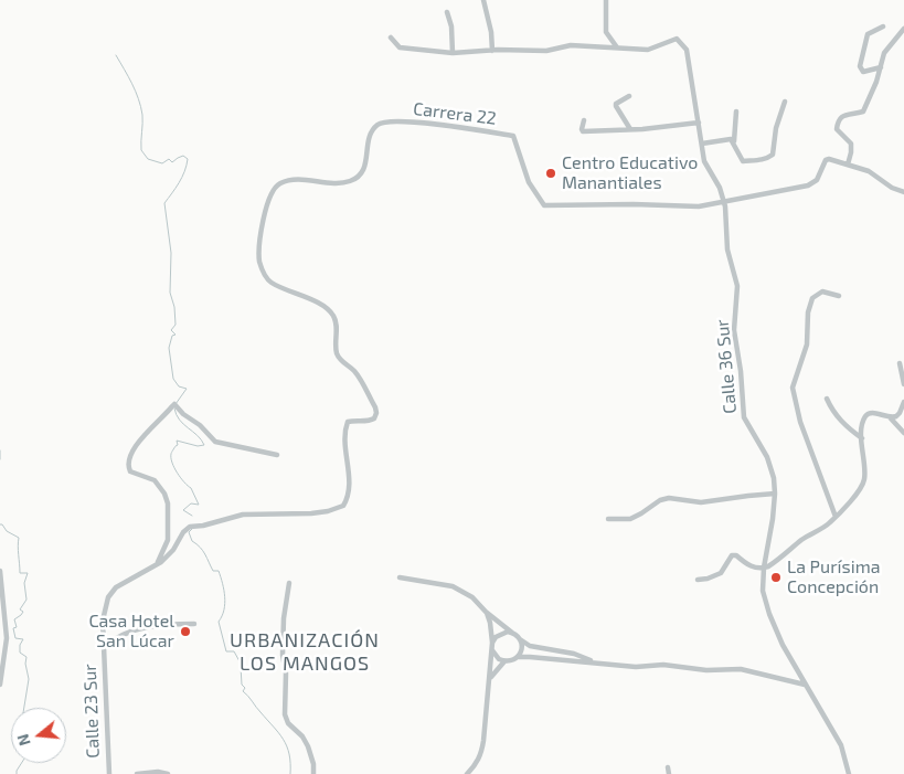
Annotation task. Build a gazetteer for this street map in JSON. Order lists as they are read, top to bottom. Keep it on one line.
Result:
{"streets":{"street":["Carrera 22","Calle 36 Sur","Calle 23 Sur"]},"crossings":[["Carrera 22","Calle 36 Sur"],["Carrera 22","Calle 23 Sur"]],"districts":["URBANIZACIÓN LOS MANGOS"],"places":["Centro Educativo Manantiales","La Purísima Concepción","Casa Hotel San Lúcar"],"north":"left"}
